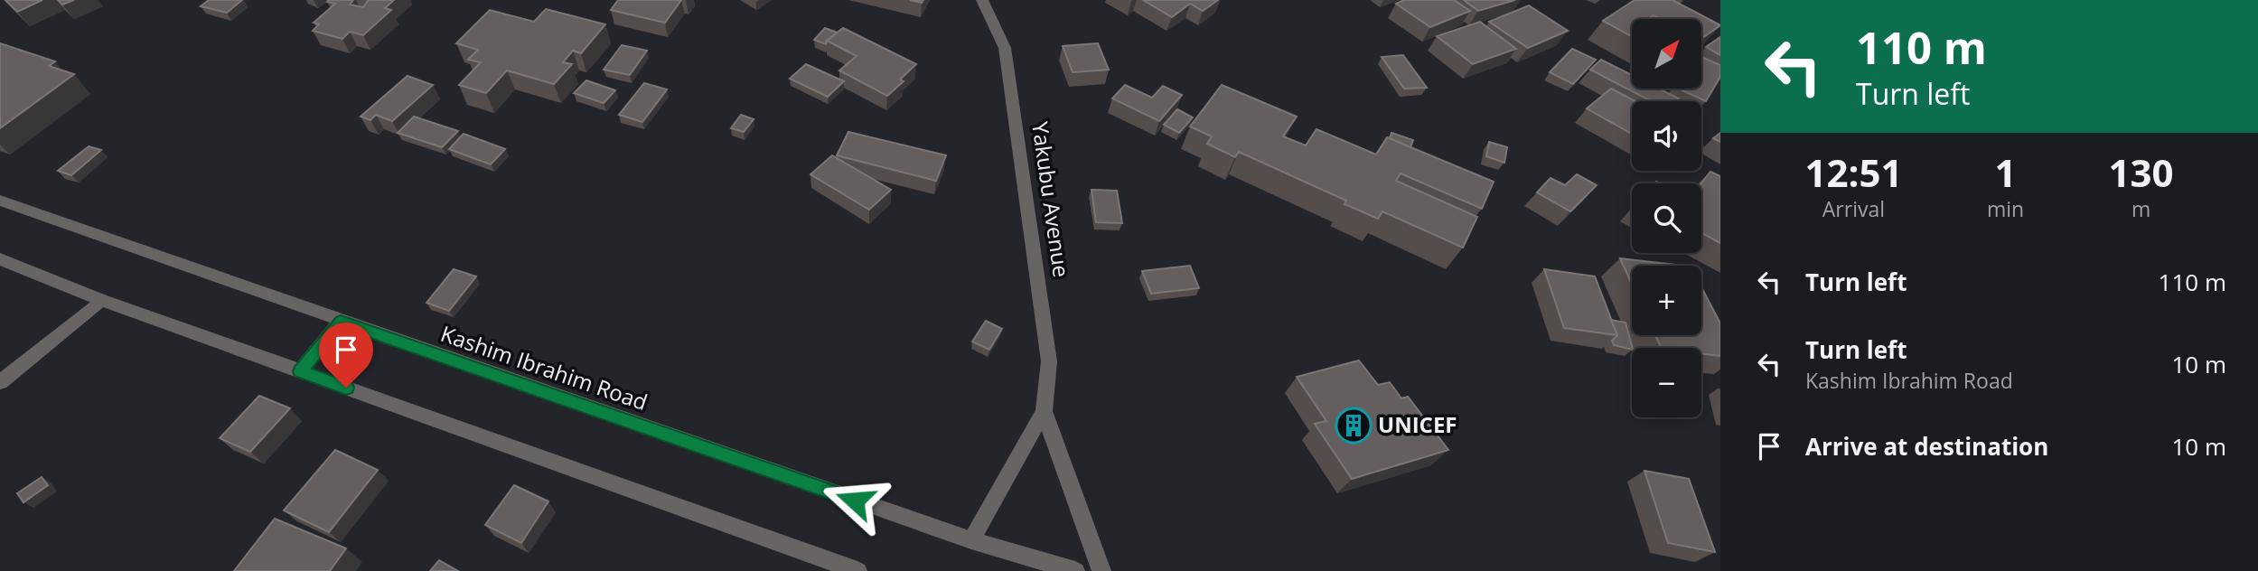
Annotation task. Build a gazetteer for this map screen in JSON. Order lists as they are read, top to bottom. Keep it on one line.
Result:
{"streets":{"street":["Yakubu Avenue","Kashim Ibrahim Road"]},"crossings":[["Yakubu Avenue","Kashim Ibrahim Road"]],"places":{"building":["UNICEF"]},"north":"top right","page":{"turn":["110 m","Turn left"],"map_buttons":["+","−"],"eta":["12:51","Arrival","1","min","130","m"],"list":[{"name":"Turn left","value":"110 m"},{"name":"Turn left","note":"Kashim Ibrahim Road","value":"10 m"},{"name":"Arrive at destination","value":"10 m"}]}}
